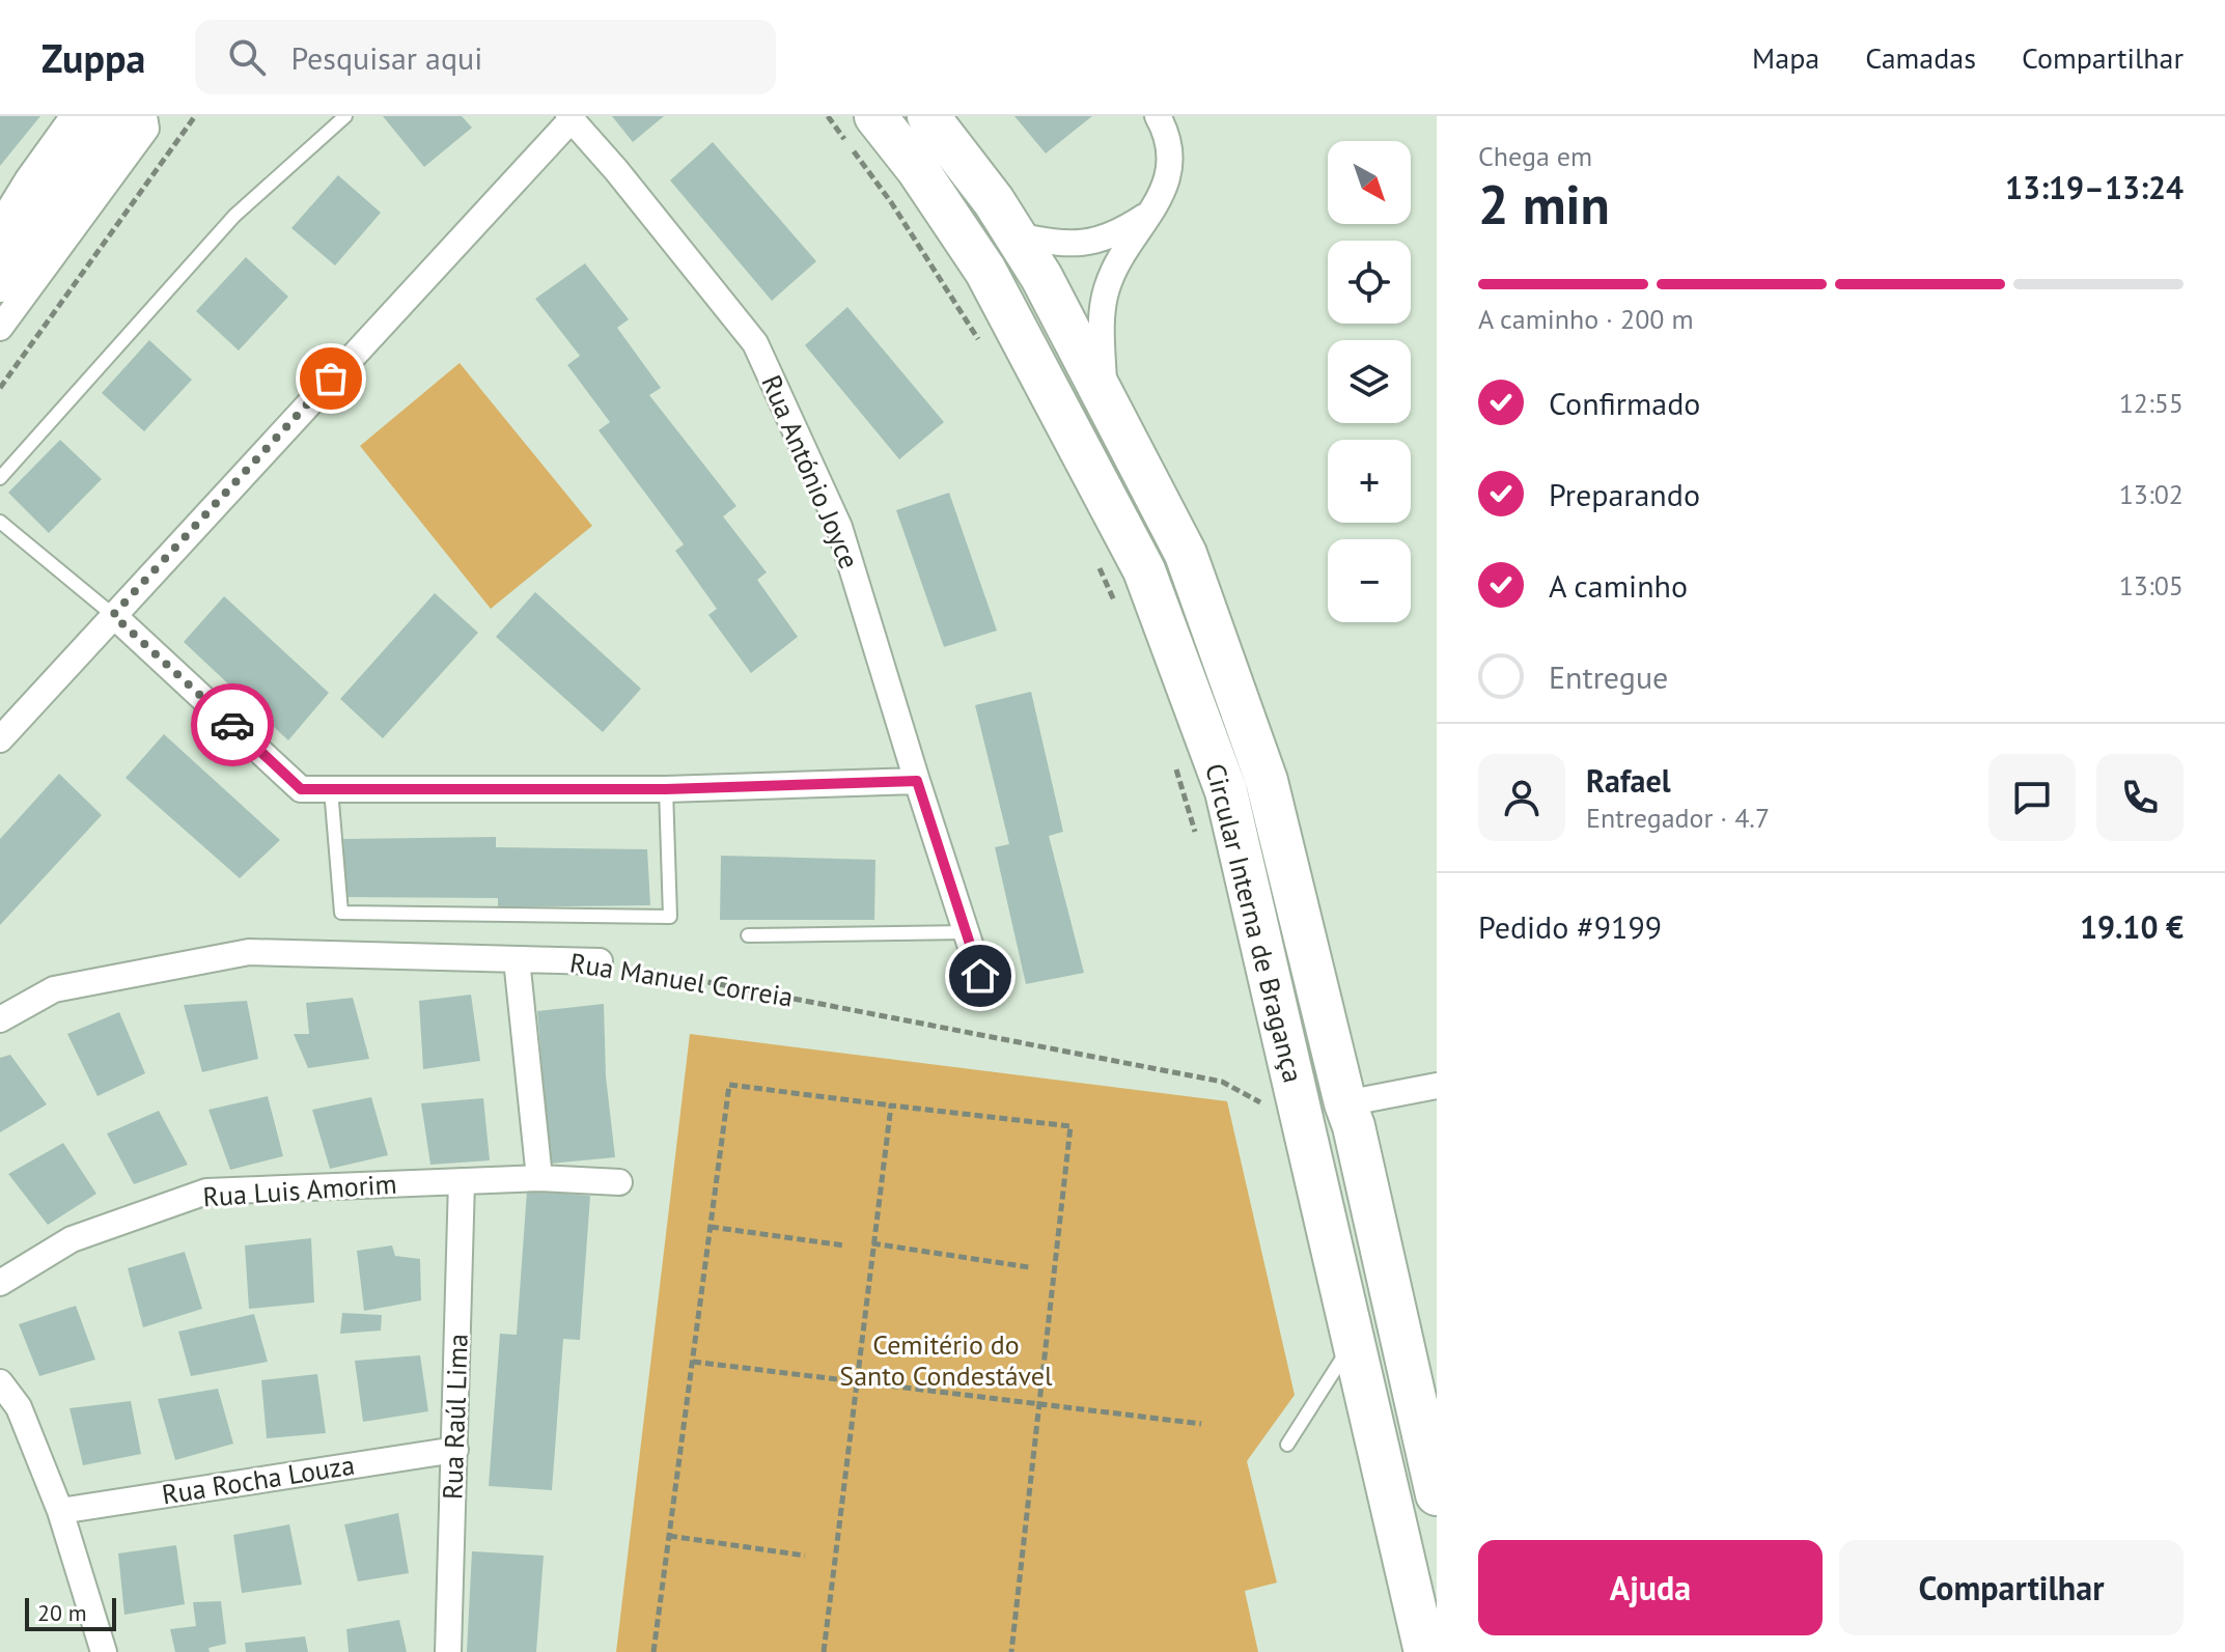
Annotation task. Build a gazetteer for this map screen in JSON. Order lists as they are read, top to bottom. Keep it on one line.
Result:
{"streets":{"main road":["Circular Interna de Bragança"],"street":["Rua António Joyce","Rua Manuel Correia","Rua Luis Amorim","Rua Raúl Lima","Rua Rocha Louza"]},"crossings":[["Rua Luis Amorim","Rua Raúl Lima"],["Rua Raúl Lima","Rua Rocha Louza"]],"parks":["Cemitério do Santo Condestável"],"scale_bar":"20 m","north":"bottom right","page":{"header":"Zuppa","search":"Pesquisar aqui","nav":["Mapa","Camadas","Compartilhar"],"heading":["2 min","Chega em","13:19–13:24"],"panel":["Rafael","Entregador · 4.7","Pedido #9199","19.10 €"],"map_buttons":["+","−"],"bar":"A caminho · 200 m","list":[["Confirmado","12:55"],["Preparando","13:02"],["A caminho","13:05"],"Entregue"],"buttons":["Ajuda","Compartilhar"],"scale":"20 m"}}
